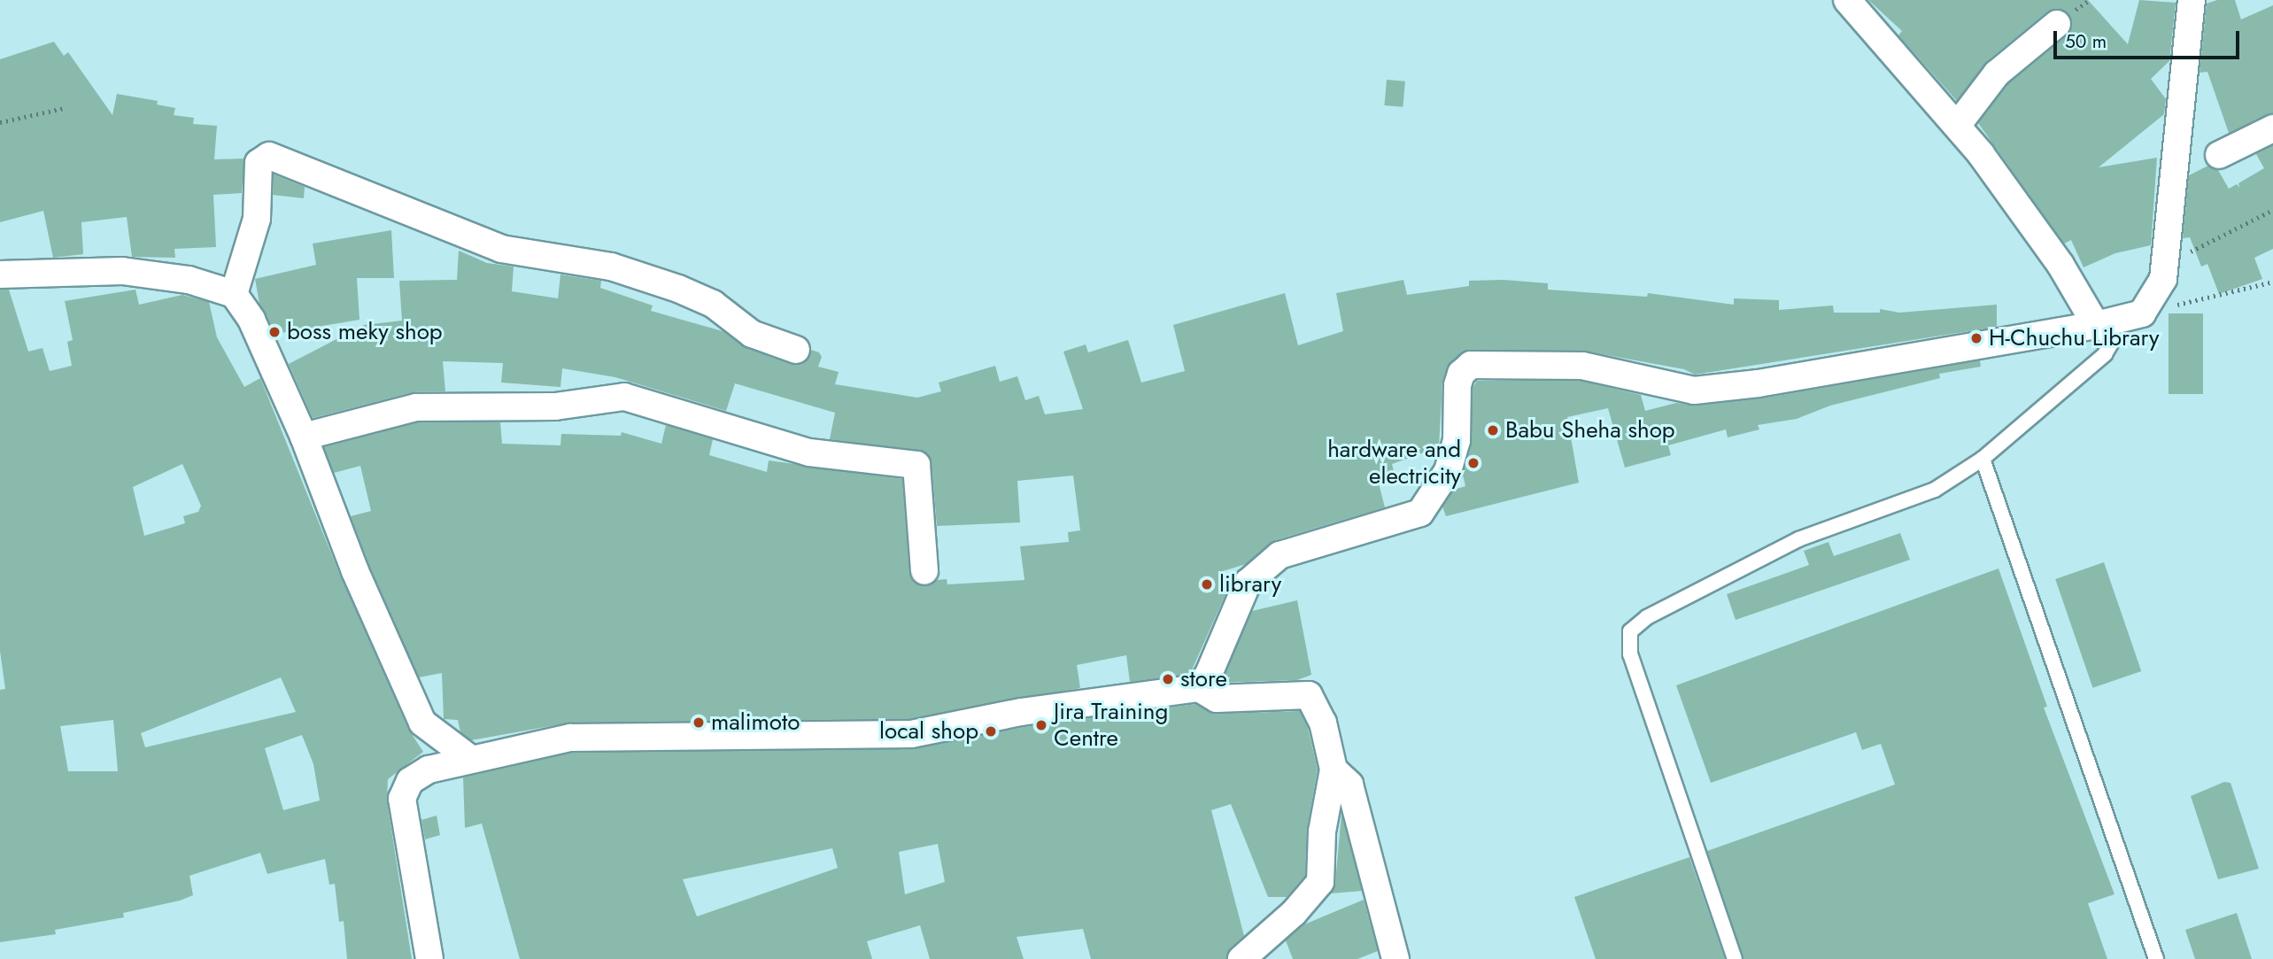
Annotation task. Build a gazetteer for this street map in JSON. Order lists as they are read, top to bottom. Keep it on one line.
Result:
{"places":["boss meky shop","H-Chuchu Library","Babu Sheha shop","hardware and electricity","library","store","malimoto","Jira Training Centre","local shop"],"scale_bar":"50 m"}
